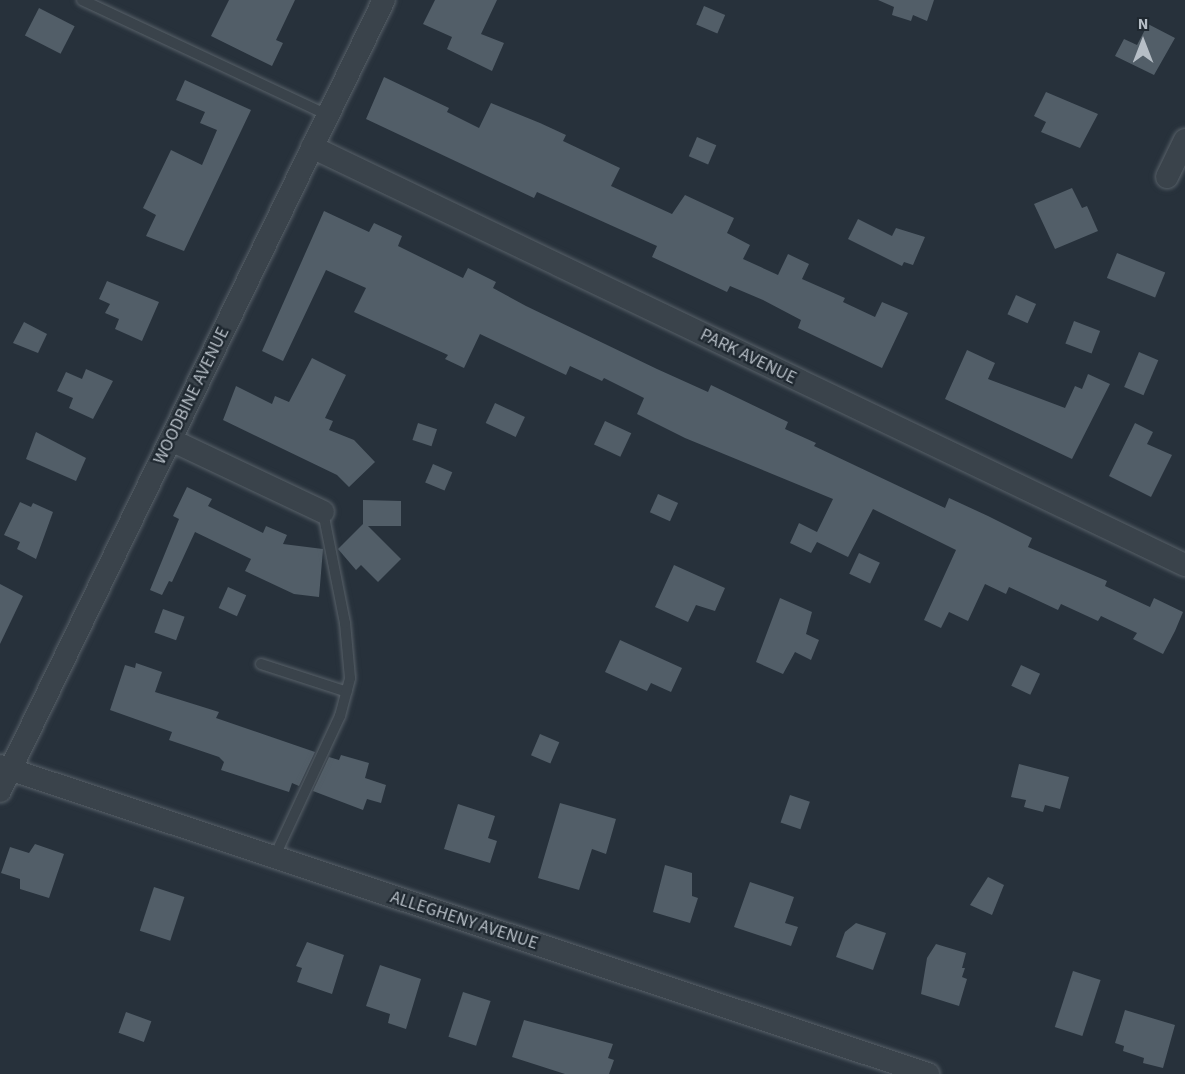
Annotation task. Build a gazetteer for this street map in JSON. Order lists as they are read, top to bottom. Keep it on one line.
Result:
{"streets":{"street":["PARK AVENUE","WOODBINE AVENUE","ALLEGHENY AVENUE"]},"crossings":[["PARK AVENUE","WOODBINE AVENUE"],["WOODBINE AVENUE","ALLEGHENY AVENUE"]],"north":"top"}
